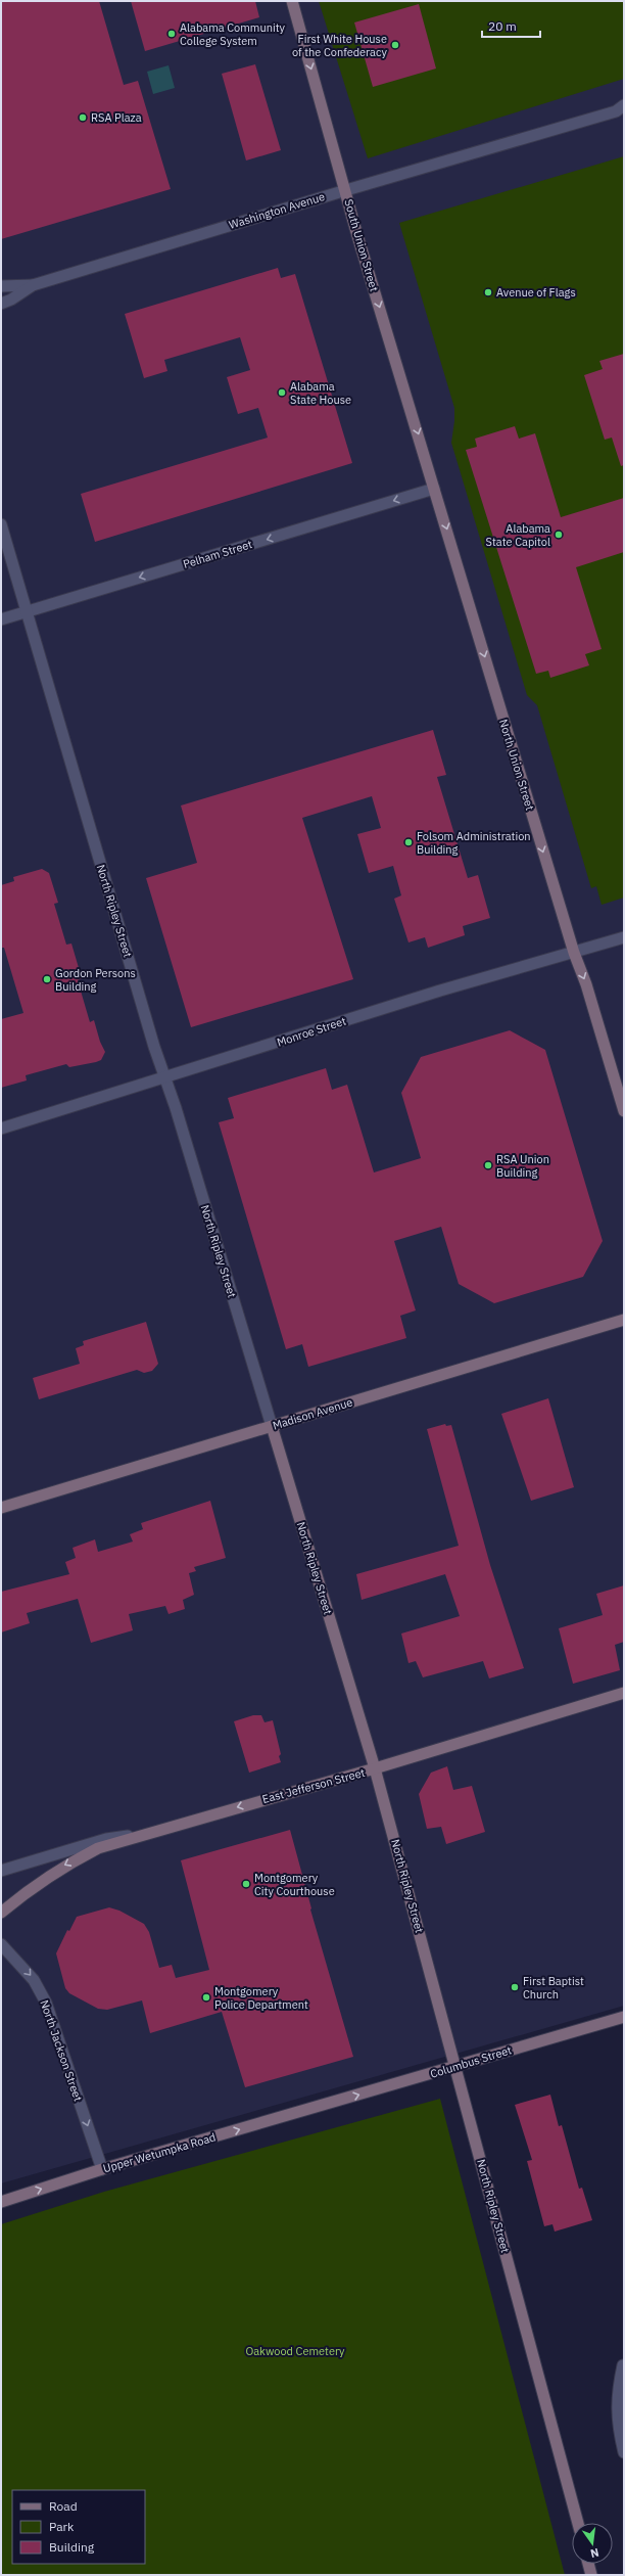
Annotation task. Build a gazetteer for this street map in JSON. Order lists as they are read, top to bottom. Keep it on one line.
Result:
{"streets":{"main road":["South Union Street","North Union Street","North Ripley Street","Madison Avenue","East Jefferson Street","Columbus Street","Upper Wetumpka Road"],"street":["Washington Avenue","Pelham Street","Monroe Street","North Jackson Street"]},"crossings":[["Washington Avenue","South Union Street"],["South Union Street","Pelham Street"],["South Union Street","North Union Street"],["Pelham Street","North Union Street"],["Pelham Street","North Ripley Street"],["North Union Street","Monroe Street"],["North Ripley Street","Monroe Street"],["North Ripley Street","Madison Avenue"],["North Ripley Street","East Jefferson Street"],["North Ripley Street","Columbus Street"],["North Jackson Street","Upper Wetumpka Road"],["Columbus Street","Upper Wetumpka Road"]],"one_way":["South Union Street","Pelham Street","North Union Street","North Jackson Street","Columbus Street","Upper Wetumpka Road"],"parks":["Oakwood Cemetery"],"places":["Alabama Community College System","First White House of the Confederacy","RSA Plaza","Avenue of Flags","Alabama State House","Alabama State Capitol","Folsom Administration Building","Gordon Persons Building","RSA Union Building","Montgomery City Courthouse","First Baptist Church","Montgomery Police Department"],"legend":["Road","Park","Building"],"scale_bar":"20 m","north":"bottom"}
